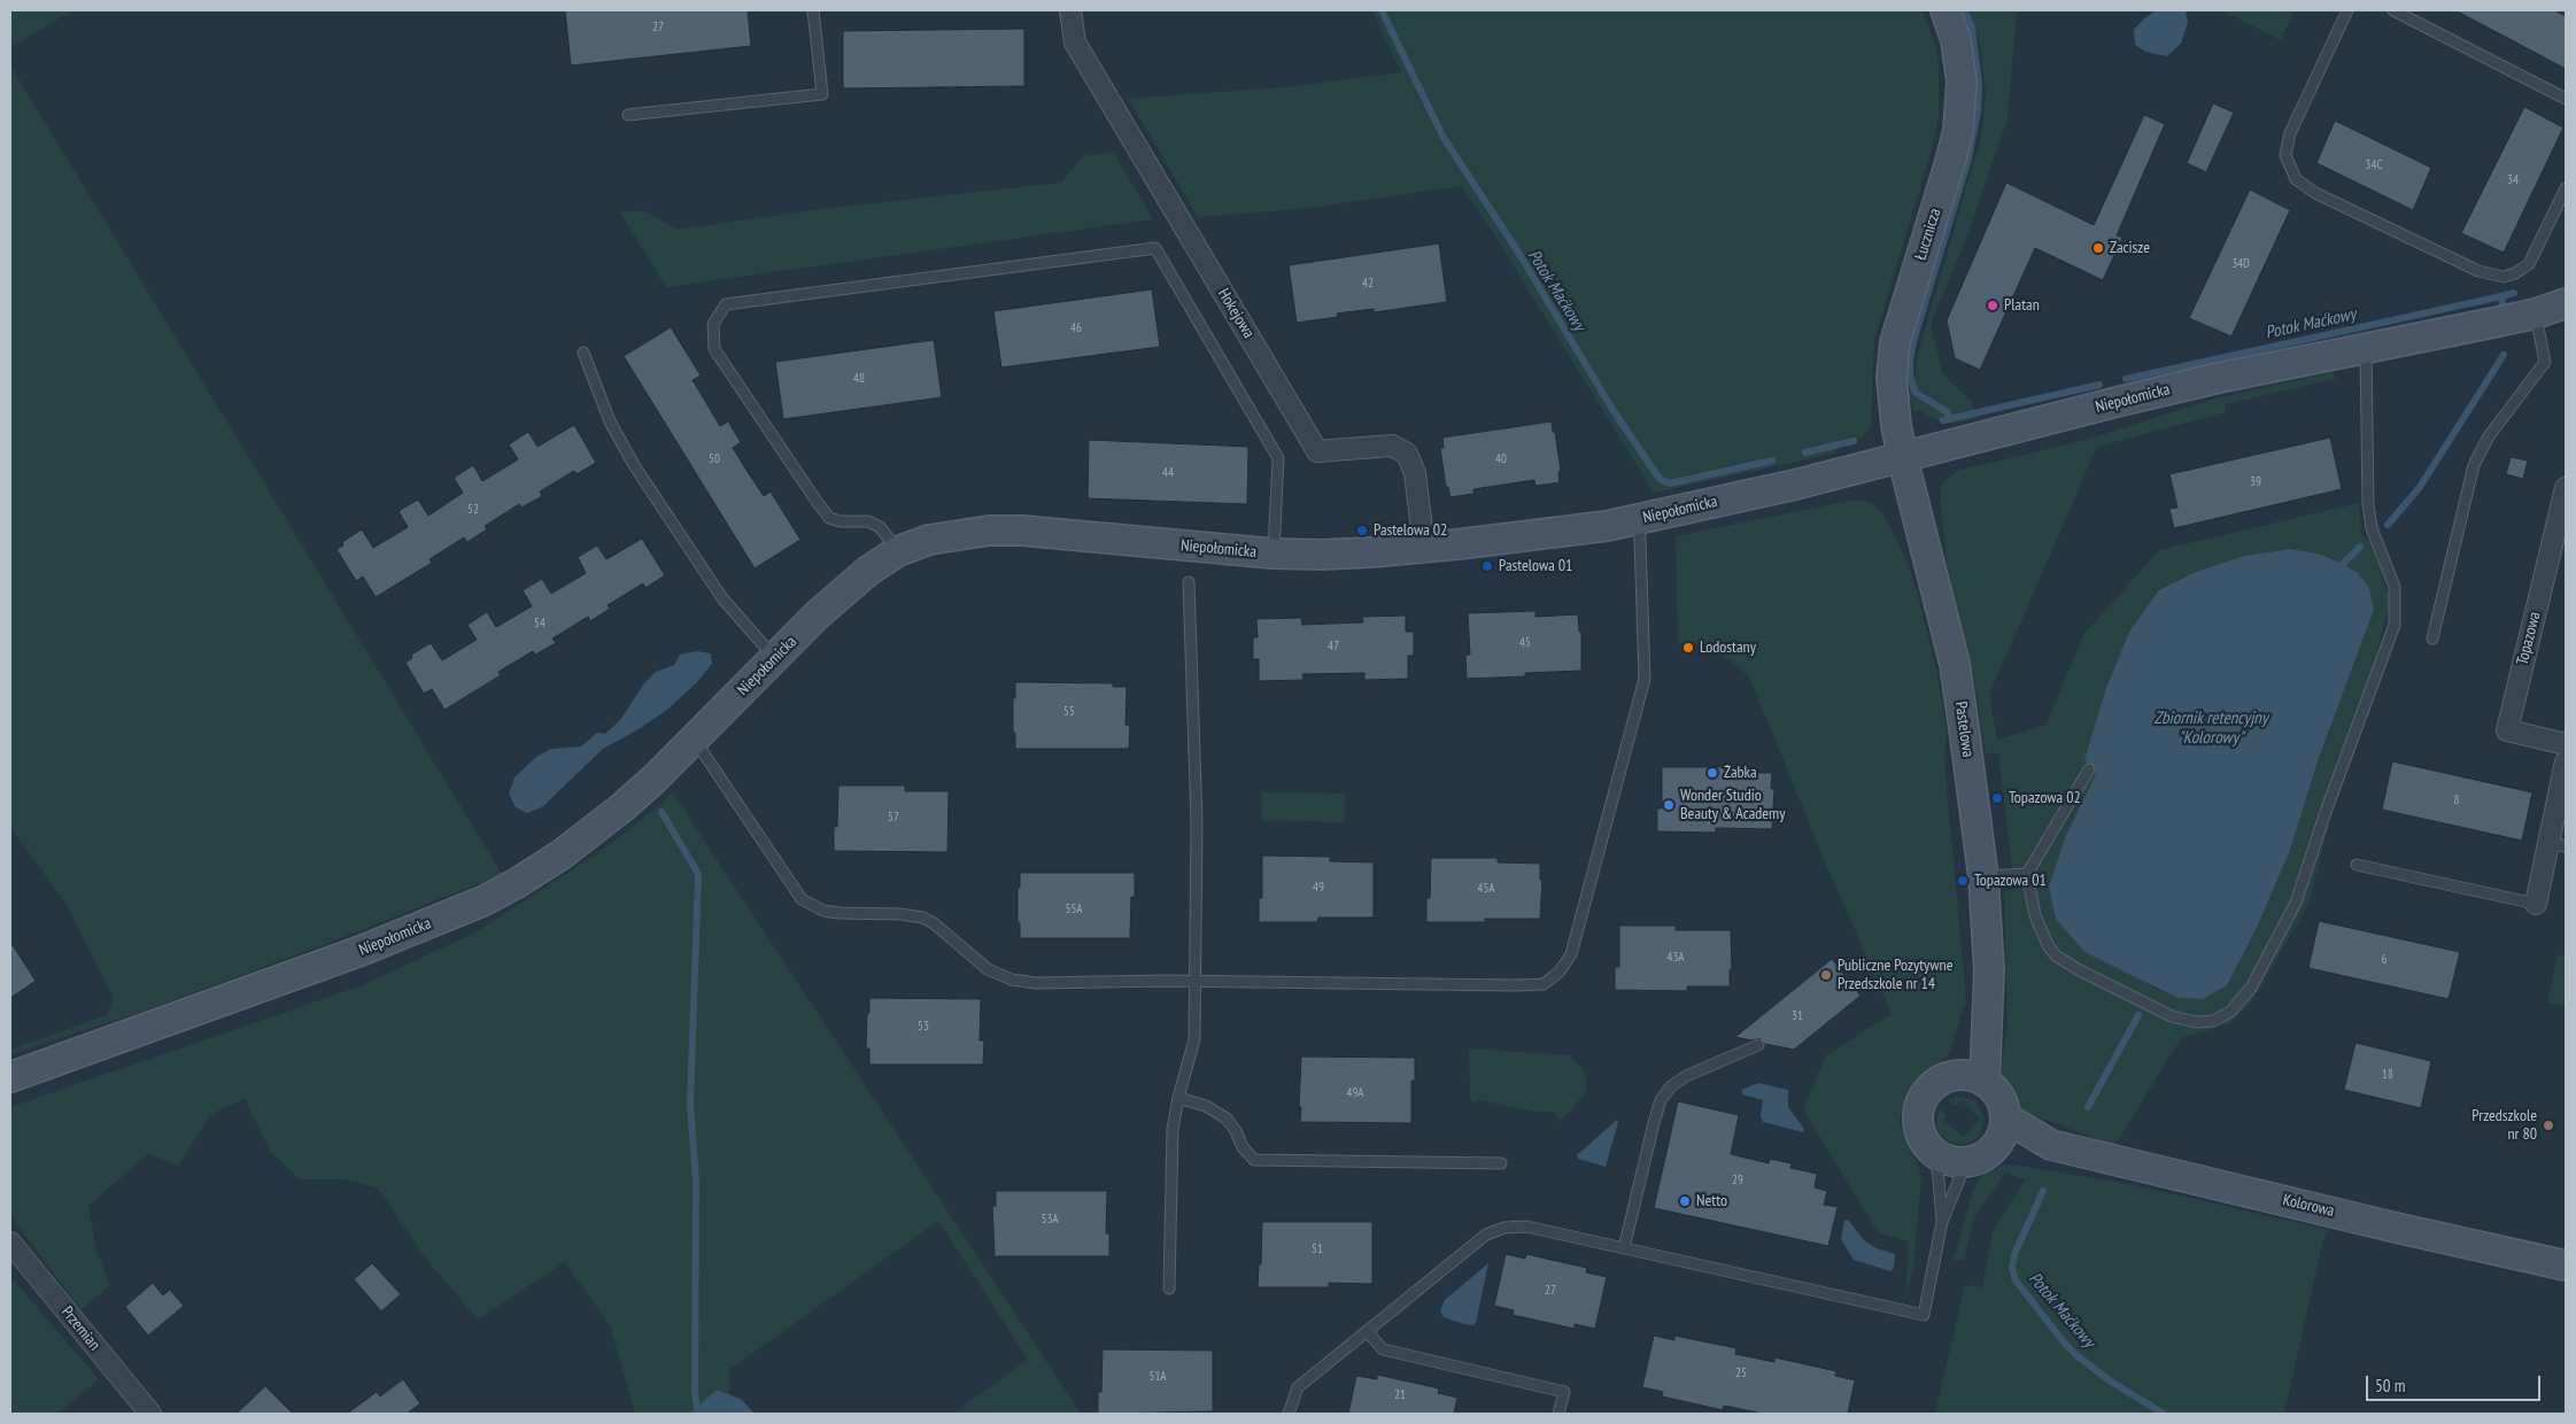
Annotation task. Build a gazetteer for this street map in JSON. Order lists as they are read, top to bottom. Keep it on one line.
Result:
{"streets":{"main road":["Łucznicza","Niepołomicka","Pastelowa","Kolorowa"],"street":["Hokejowa","Topazowa","Przemian"]},"crossings":[["Łucznicza","Niepołomicka"],["Łucznicza","Pastelowa"],["Hokejowa","Niepołomicka"],["Niepołomicka","Pastelowa"],["Pastelowa","Kolorowa"]],"water":["Potok Maćkowy","Zbiornik retencyjny \"Kolorowy\""],"places":["Zacisze","Platan","Pastelowa 02","Pastelowa 01","Lodostany","Żabka","Topazowa 02","Wonder Studio Beauty & Academy","Topazowa 01","Publiczne Pozytywne Przedszkole nr 14","Przedszkole nr 80","Netto"],"house_numbers":["27","34C","34","34D","42","46","48","50","40","44","39","52","54","45","47","55","8","57","49","45A","55A","43A","6","31","53","18","49A","29","53A","51","27","25","51A","21"],"scale_bar":"50 m"}
